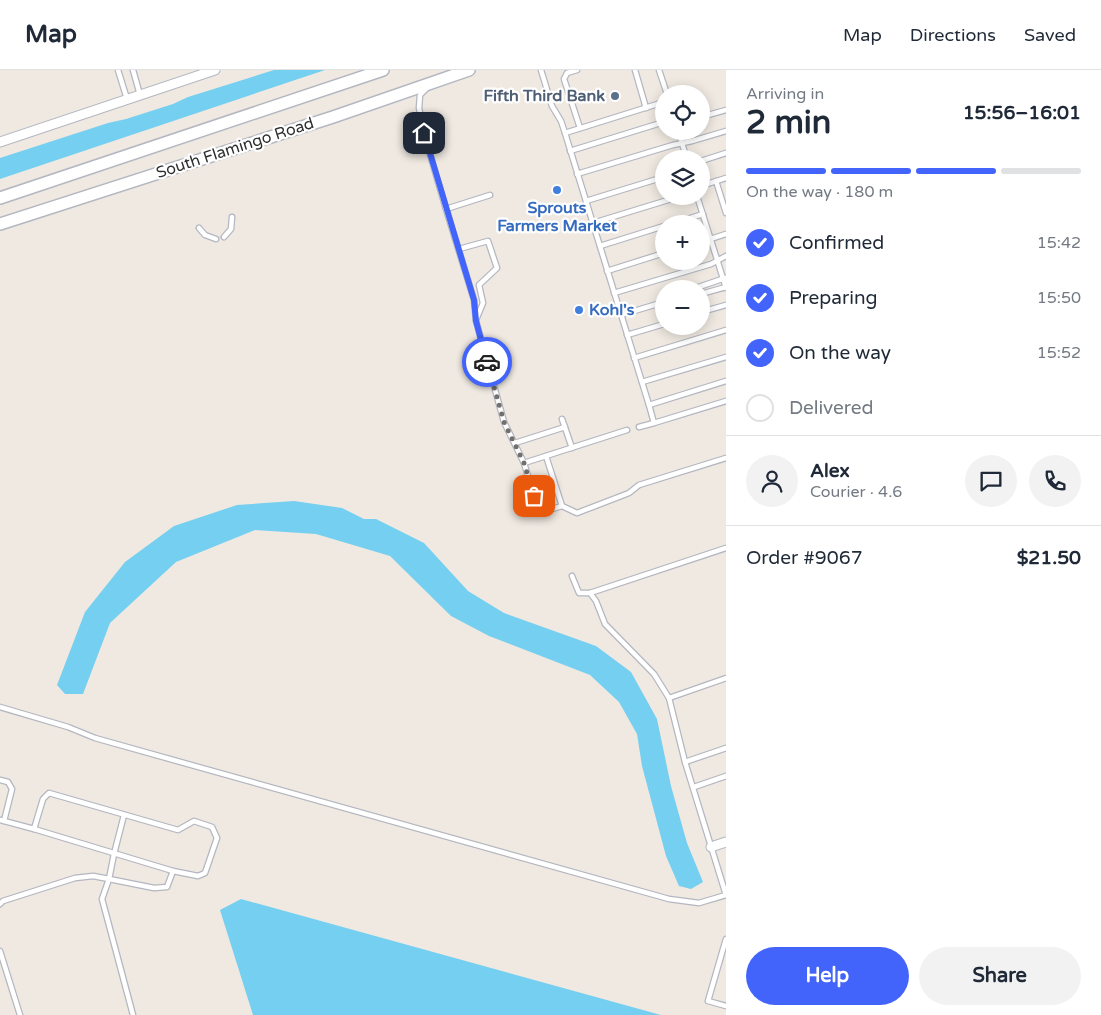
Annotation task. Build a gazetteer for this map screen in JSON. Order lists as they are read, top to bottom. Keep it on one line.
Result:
{"streets":{"main road":["South Flamingo Road"]},"places":["Fifth Third Bank","Sprouts Farmers Market","Kohl's"],"page":{"header":"Map","nav":["Map","Directions","Saved"],"heading":["2 min","Arriving in","15:56–16:01"],"panel":["Alex","Courier · 4.6","Order #9067","$21.50"],"map_buttons":["+","−"],"bar":"On the way · 180 m","list":[["Confirmed","15:42"],["Preparing","15:50"],["On the way","15:52"],"Delivered"],"buttons":["Help","Share"]}}
